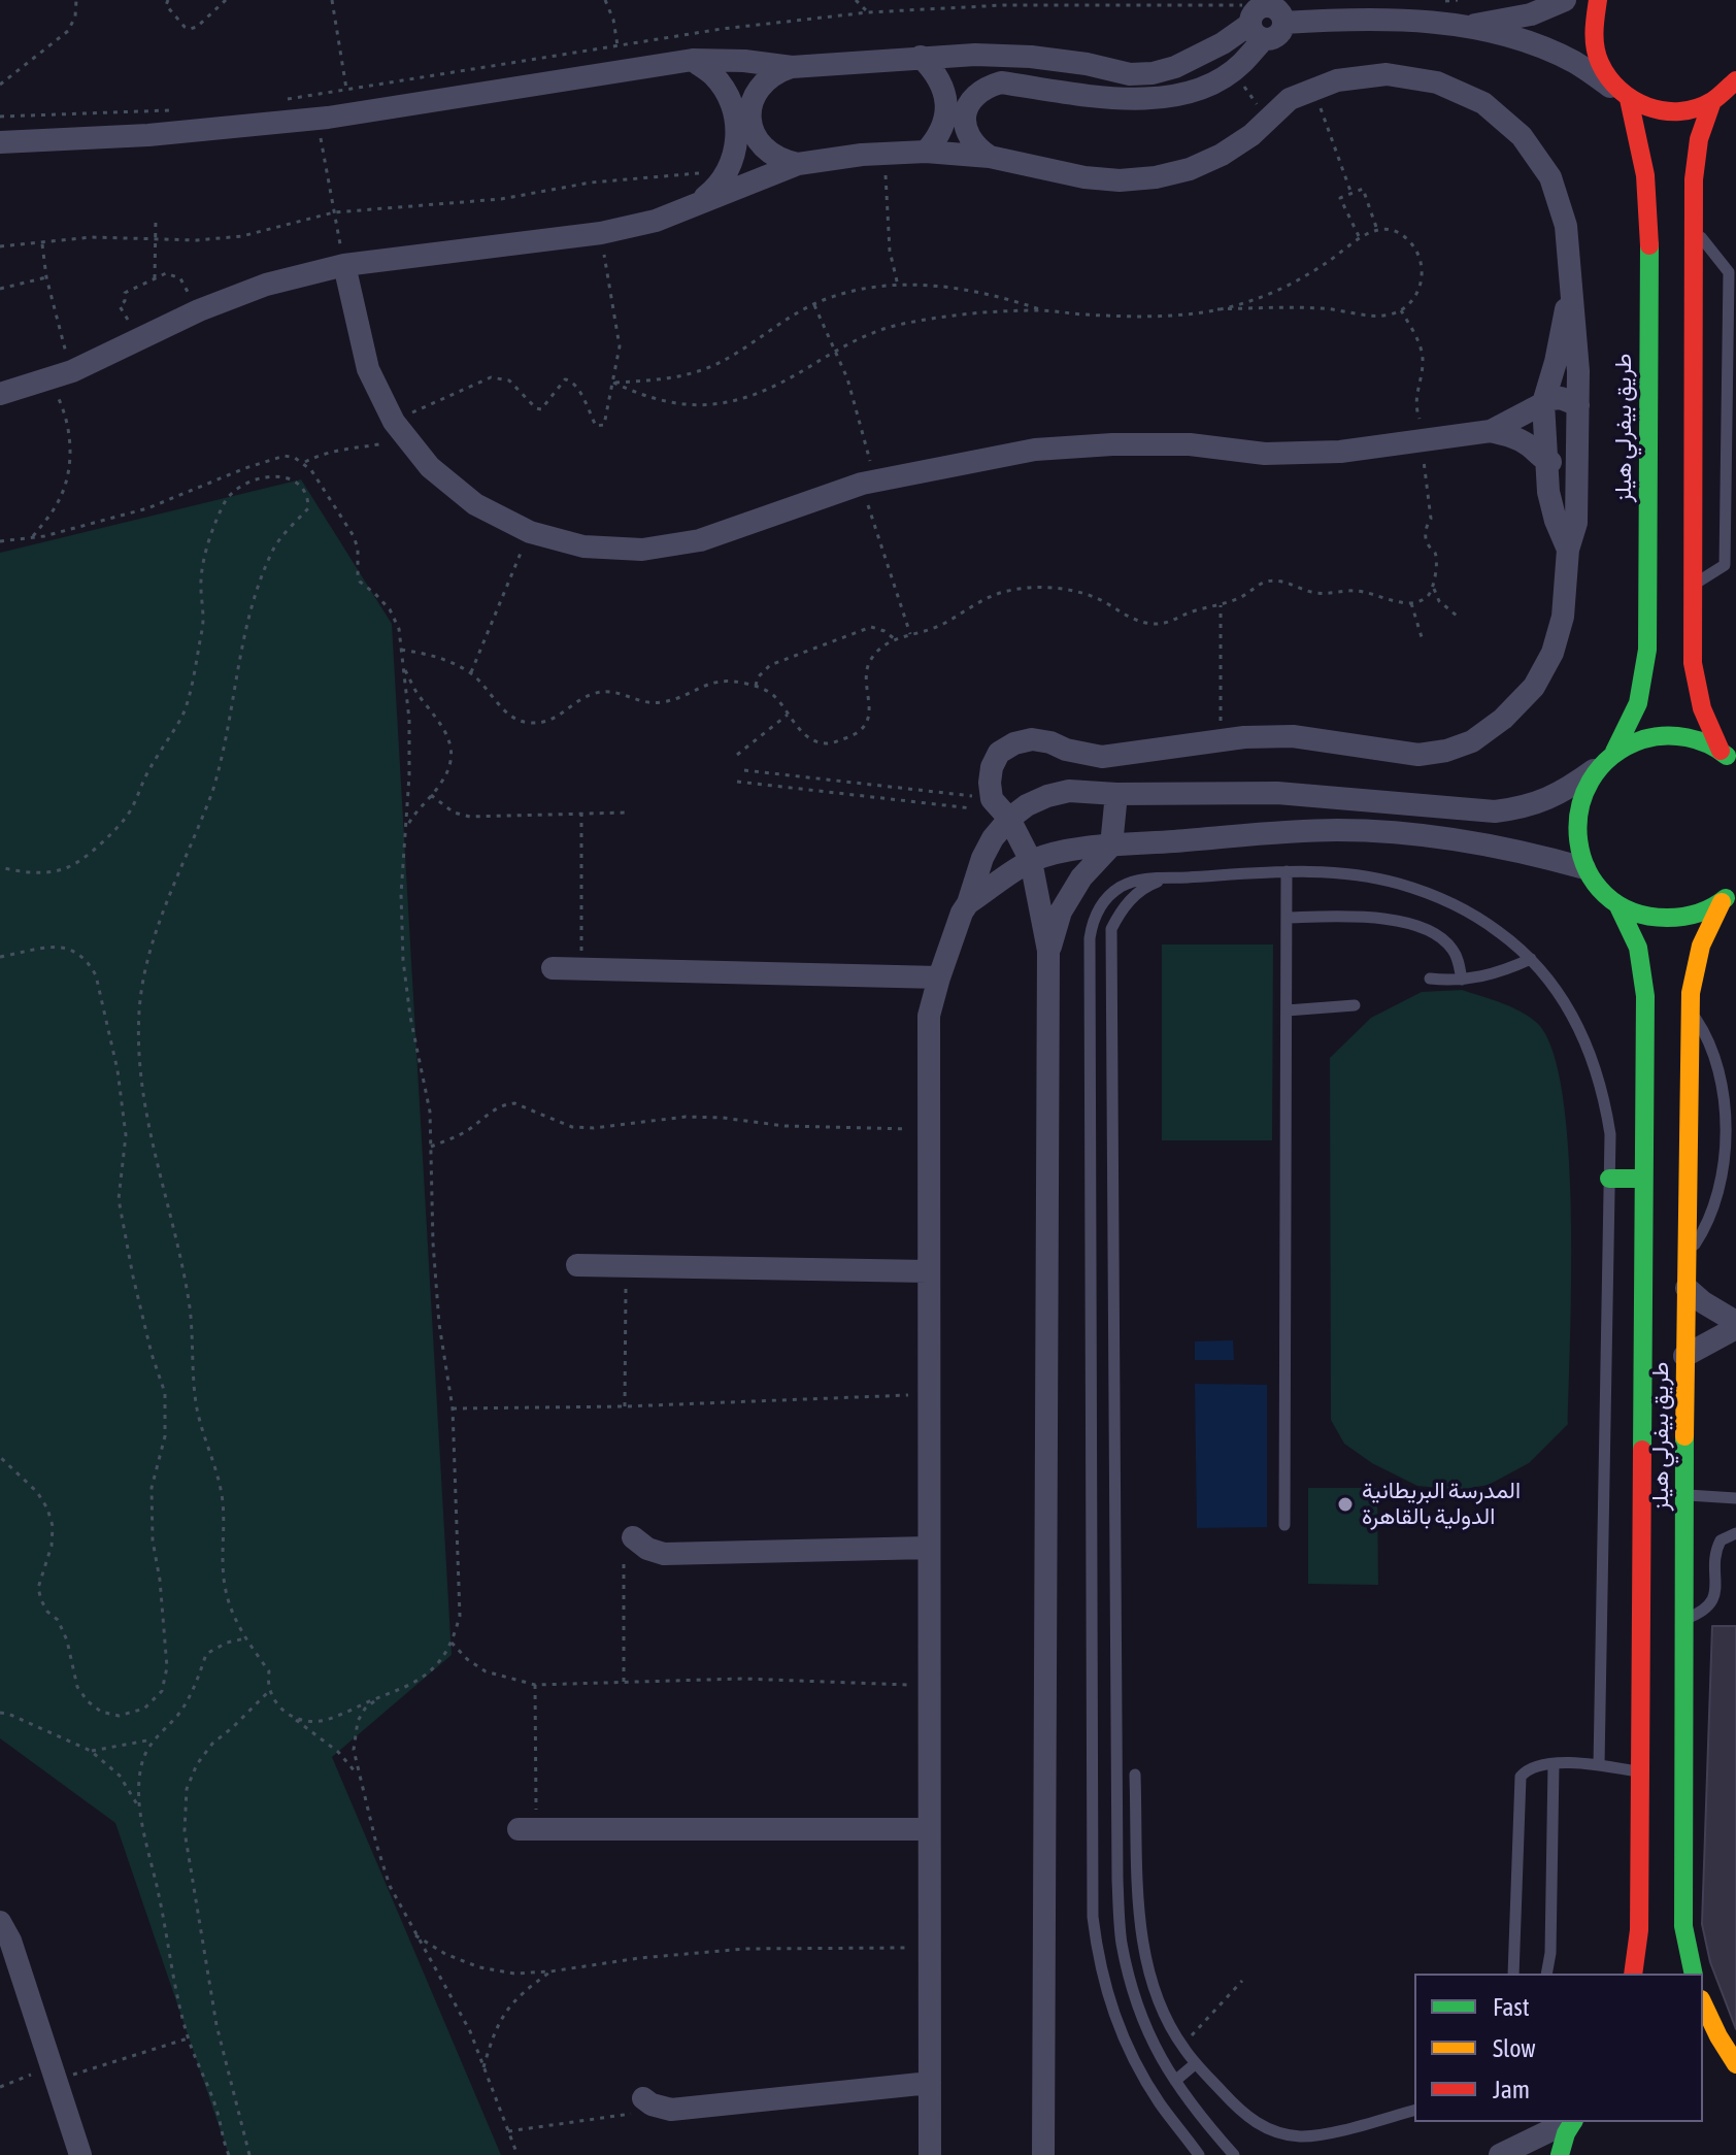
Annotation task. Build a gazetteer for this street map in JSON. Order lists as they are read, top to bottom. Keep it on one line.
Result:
{"streets":{"street":["طريق بيفرلي هيلز"]},"places":["المدرسة البريطانية الدولية بالقاهرة"],"legend":["Fast","Slow","Jam"]}
